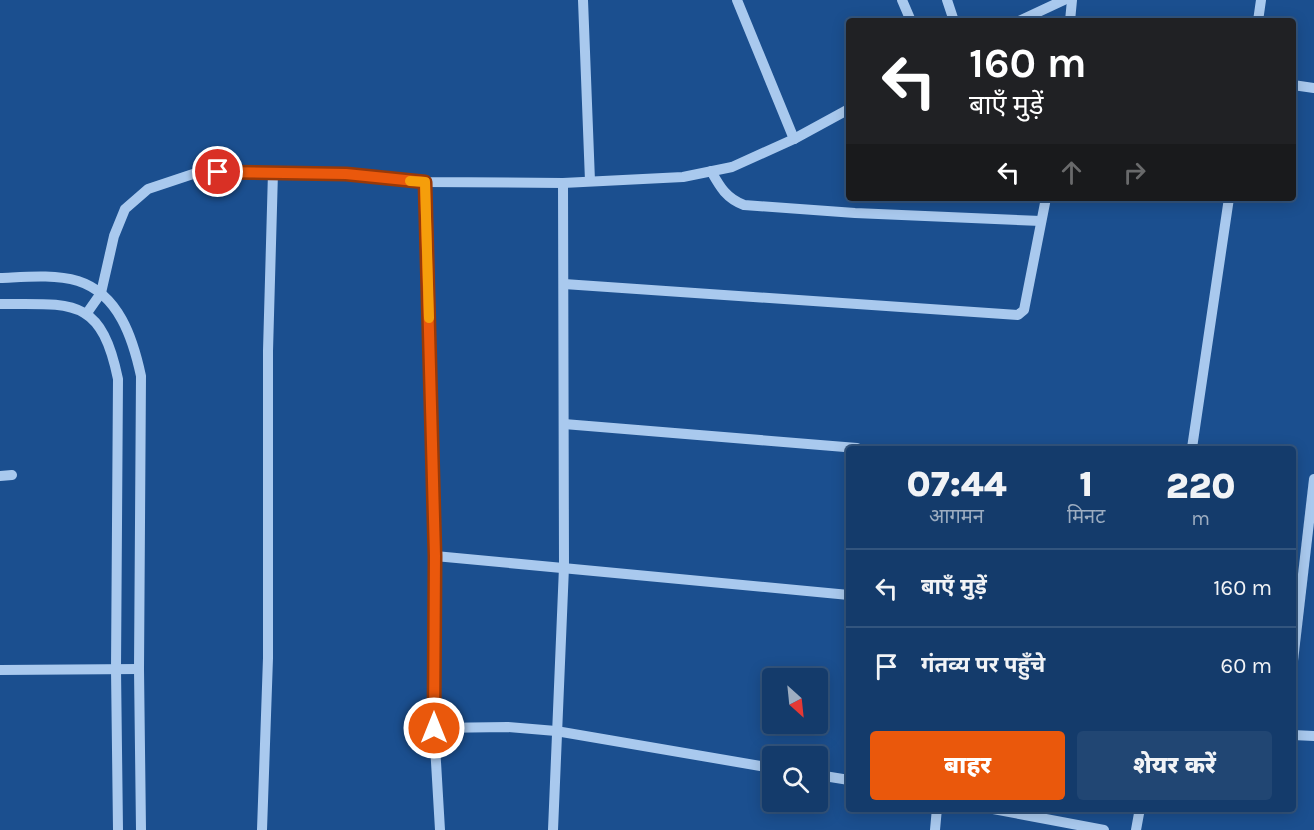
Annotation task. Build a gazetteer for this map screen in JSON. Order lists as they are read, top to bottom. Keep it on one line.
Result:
{"north":"bottom right","page":{"turn":["160 m","बाएँ मुड़ें"],"eta":["07:44","आगमन","1","मिनट","220","m"],"list":[{"name":"बाएँ मुड़ें","value":"160 m"},{"name":"गंतव्य पर पहुँचे","value":"60 m"}],"buttons":["बाहर","शेयर करें"]}}
